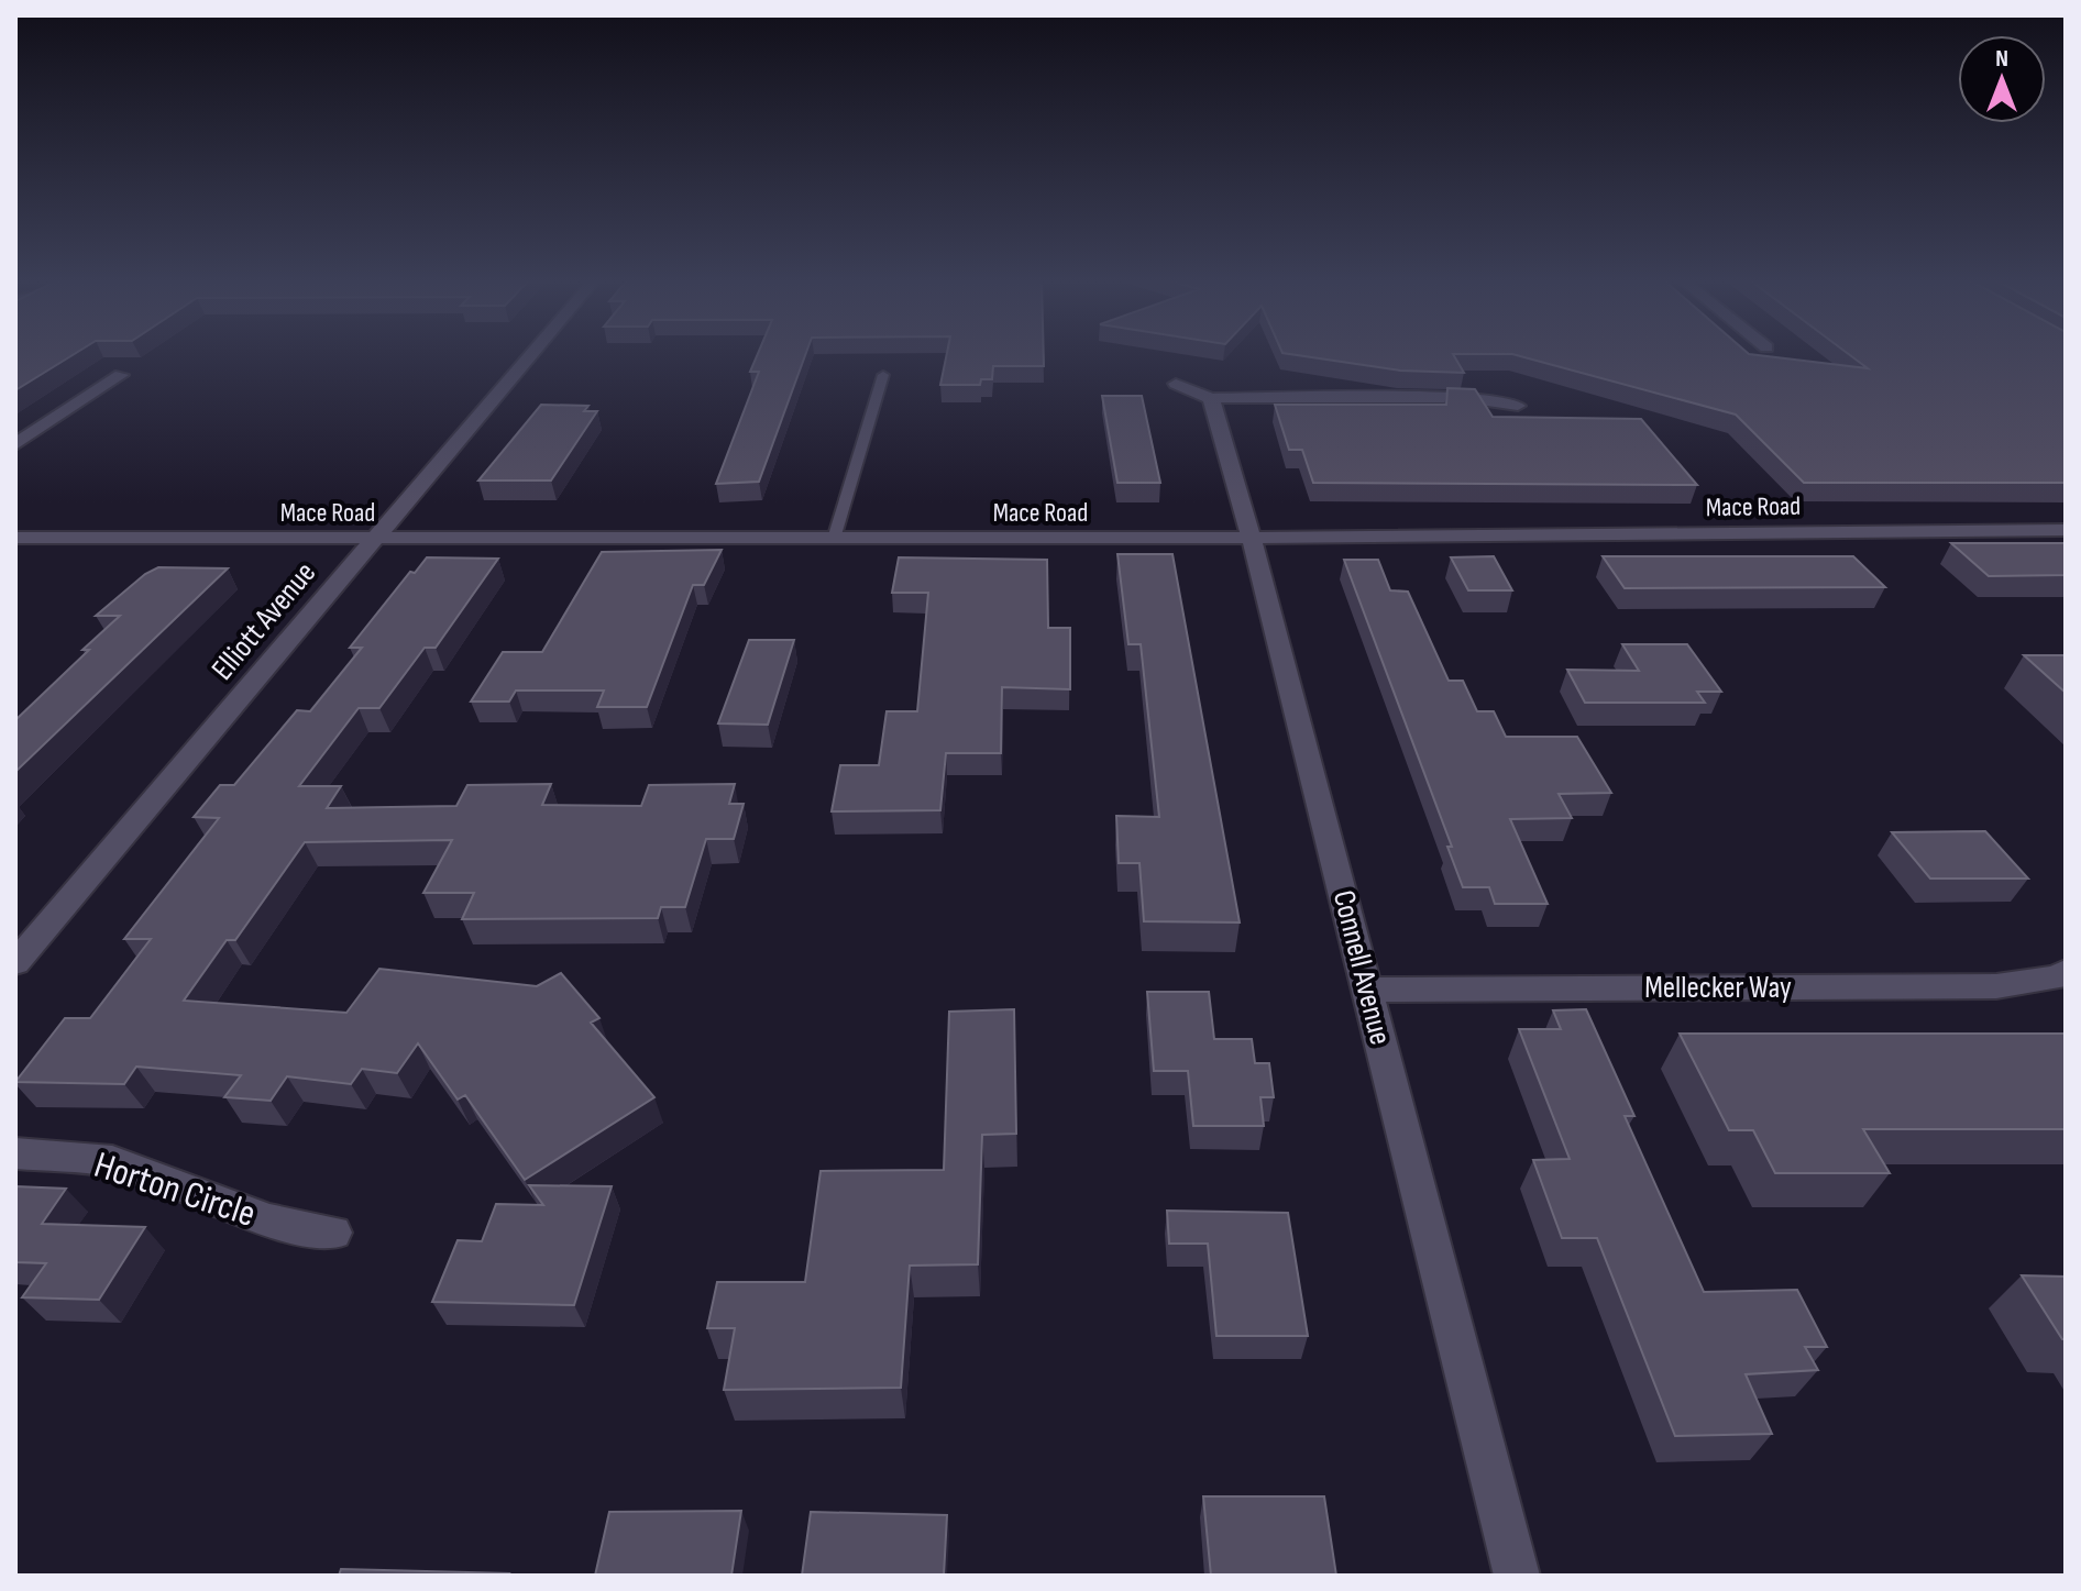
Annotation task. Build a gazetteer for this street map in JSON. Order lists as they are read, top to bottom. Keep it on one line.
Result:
{"streets":{"street":["Mace Road","Elliott Avenue","Connell Avenue","Mellecker Way","Horton Circle"]},"crossings":[["Mace Road","Elliott Avenue"],["Mace Road","Connell Avenue"],["Connell Avenue","Mellecker Way"]],"north":"top"}
